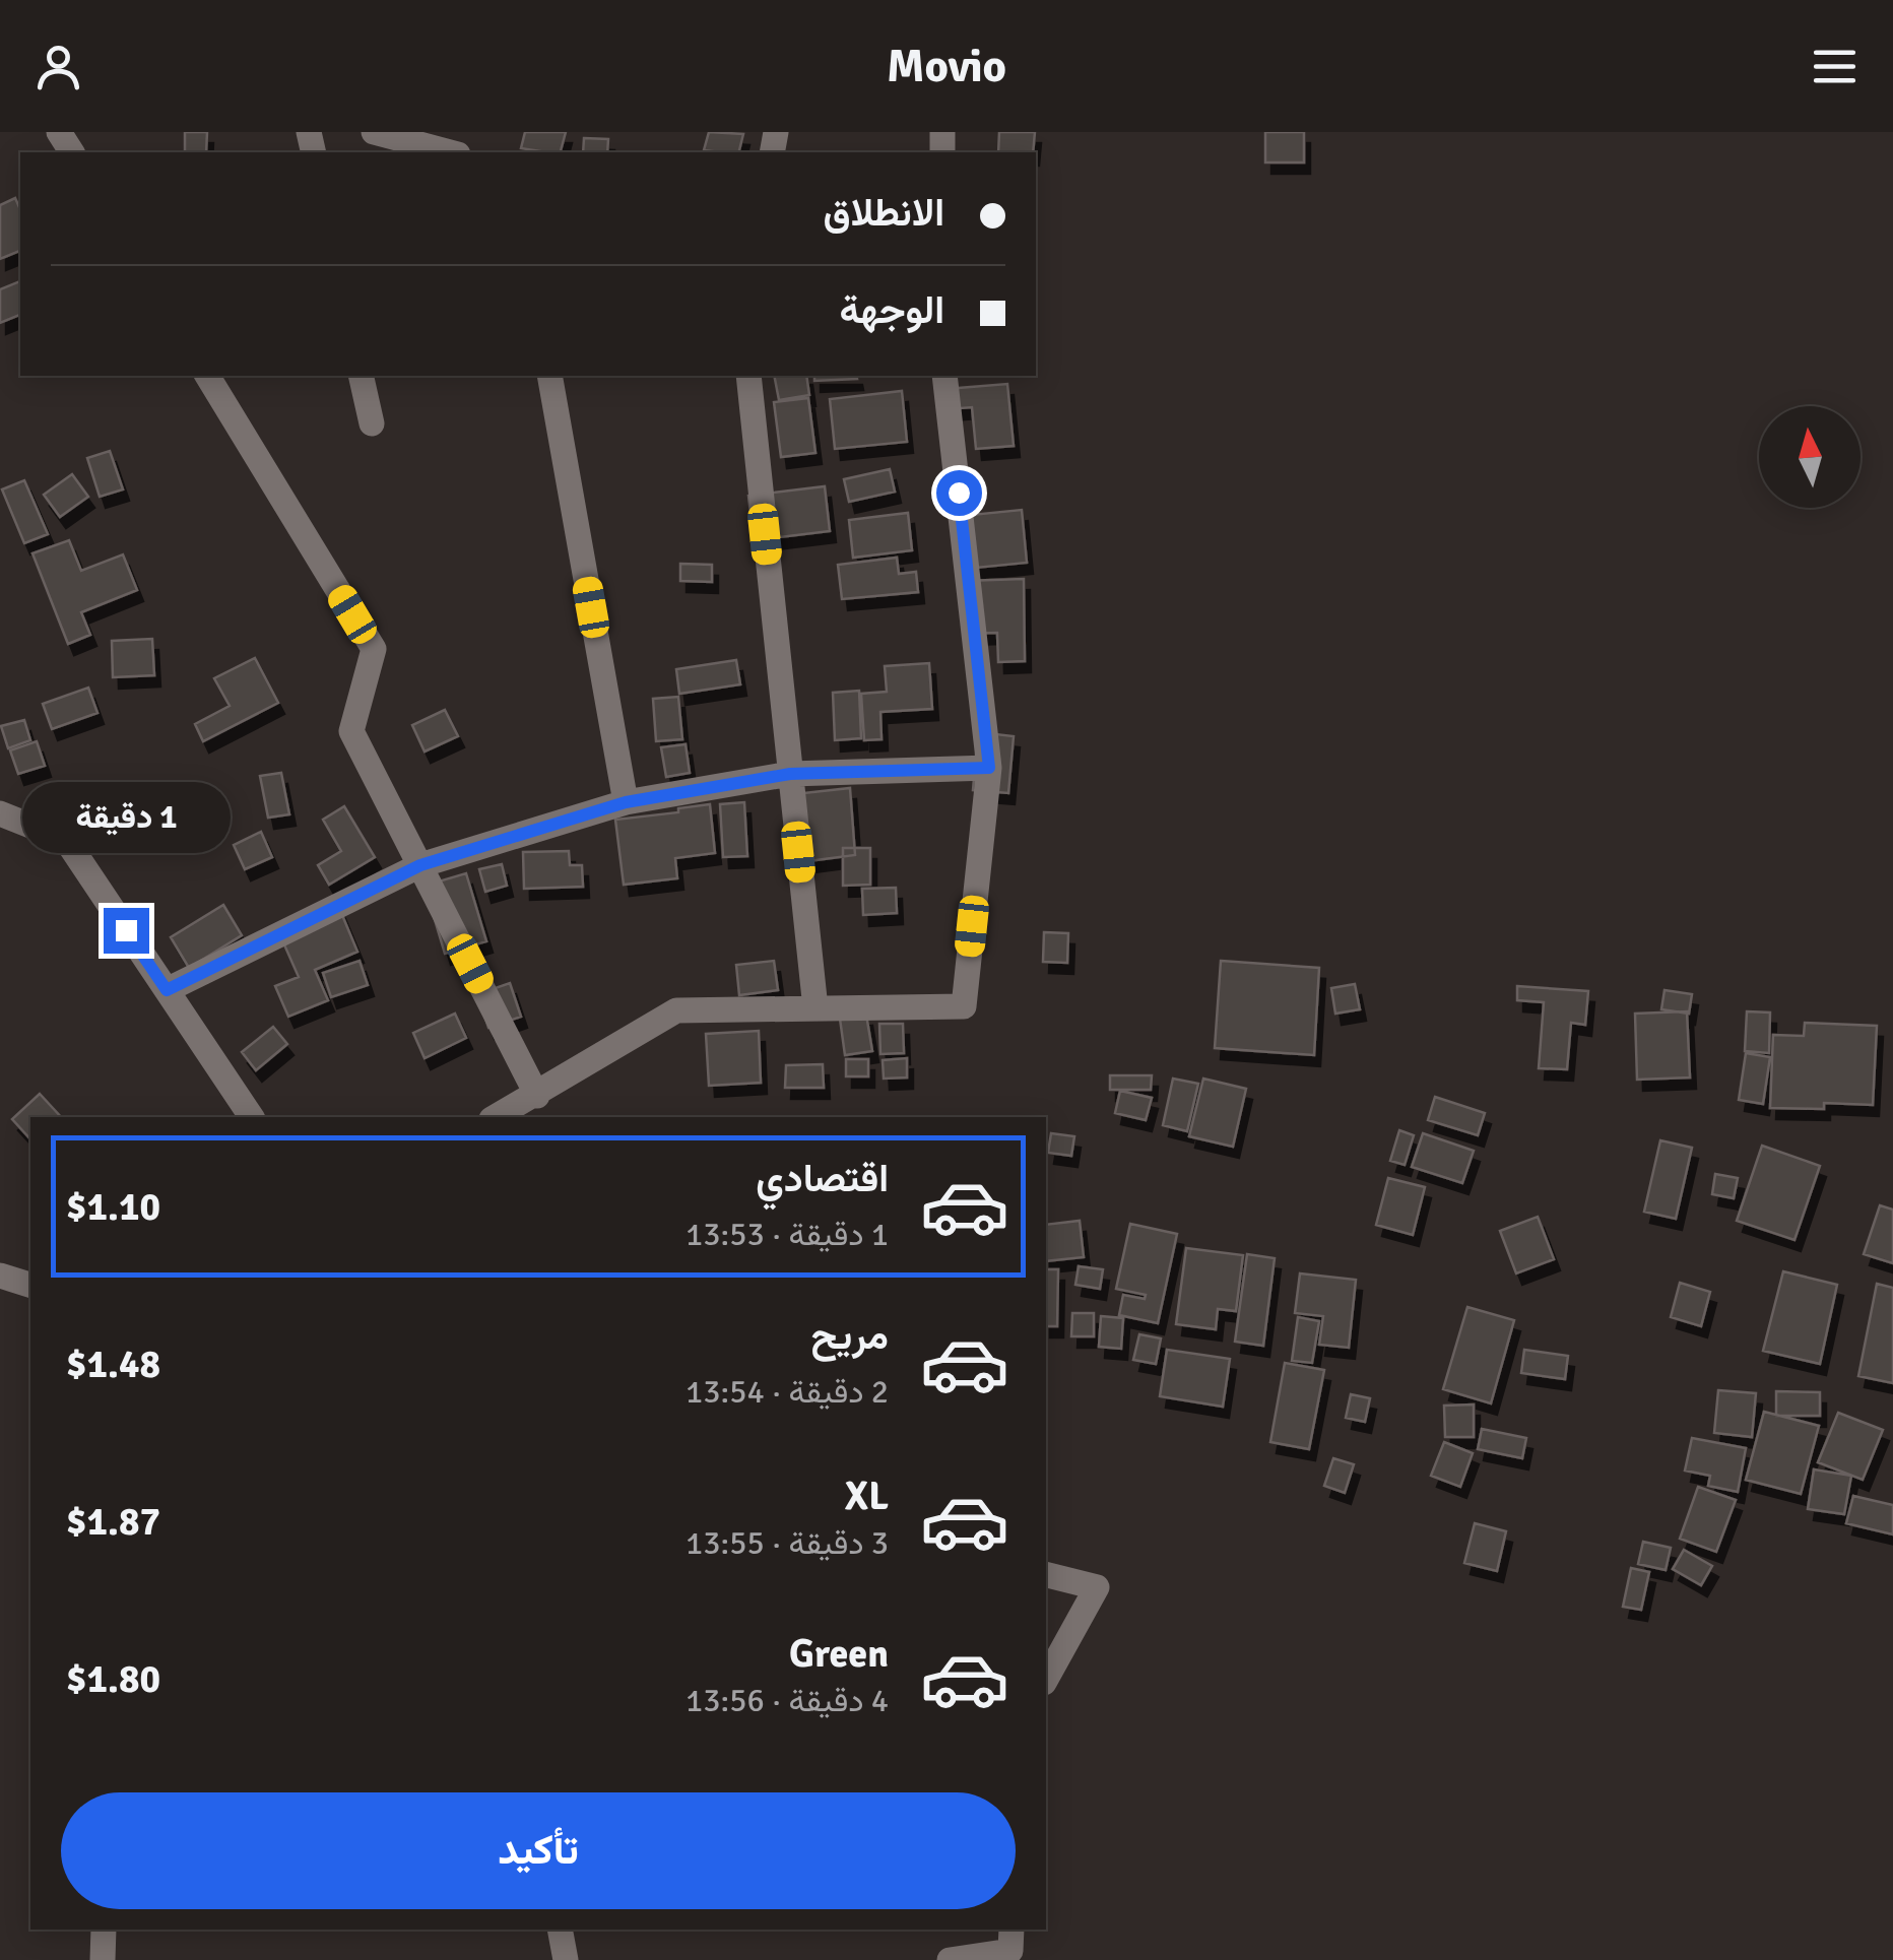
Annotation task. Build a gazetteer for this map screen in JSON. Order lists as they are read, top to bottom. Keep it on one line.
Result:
{"north":"top","page":{"header":"Movio","banner":["الانطلاق","الوجهة"],"bubble":"1 دقيقة","list":[{"name":"اقتصادي","note":"1 دقيقة · 13:53","value":"$1.10"},{"name":"مريح","note":"2 دقيقة · 13:54","value":"$1.48"},{"name":"XL","note":"3 دقيقة · 13:55","value":"$1.87"},{"name":"Green","note":"4 دقيقة · 13:56","value":"$1.80"}],"buttons":"تأكيد"}}
